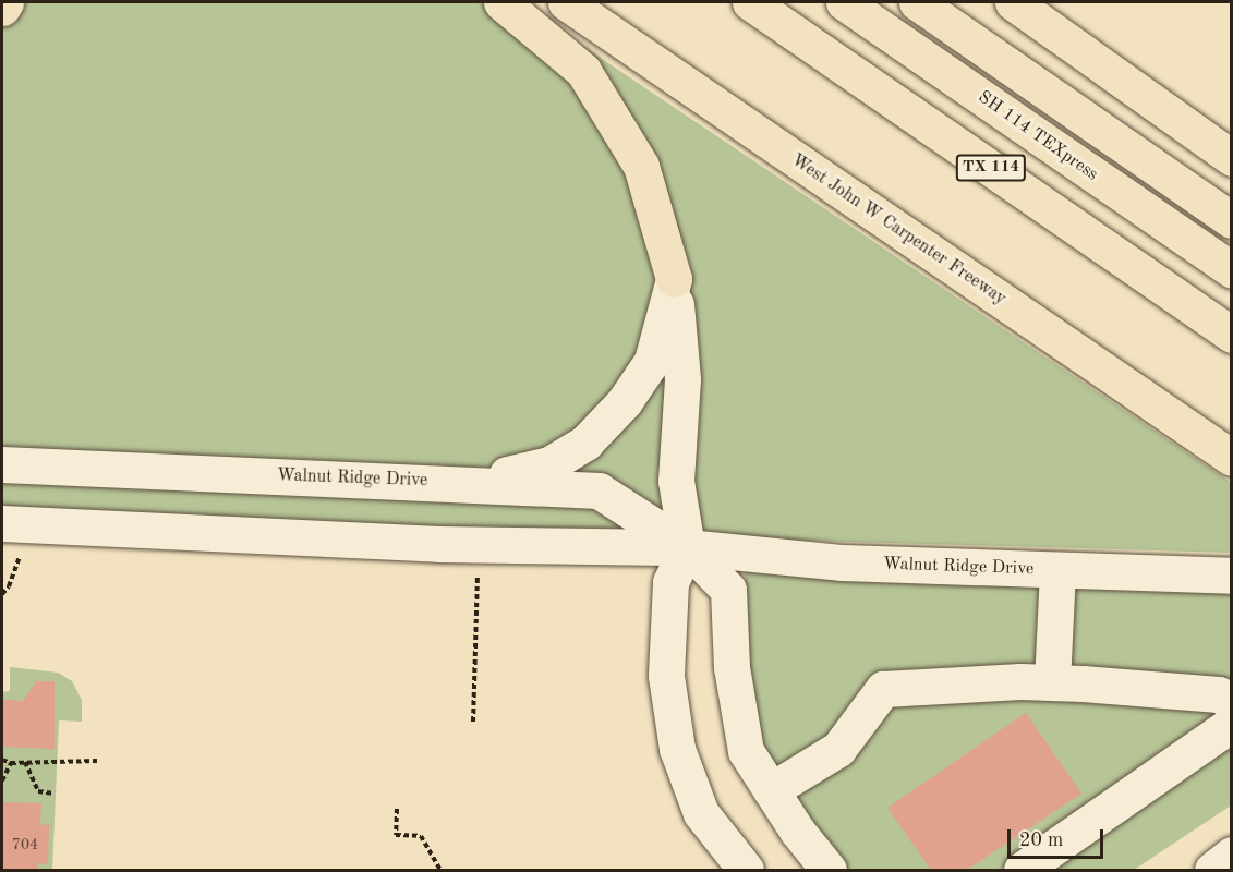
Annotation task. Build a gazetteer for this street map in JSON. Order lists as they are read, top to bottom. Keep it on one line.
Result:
{"streets":{"main road":["SH 114 TEXpress","TX 114","West John W Carpenter Freeway"],"street":["Walnut Ridge Drive"]},"house_numbers":["704"],"scale_bar":"20 m"}
